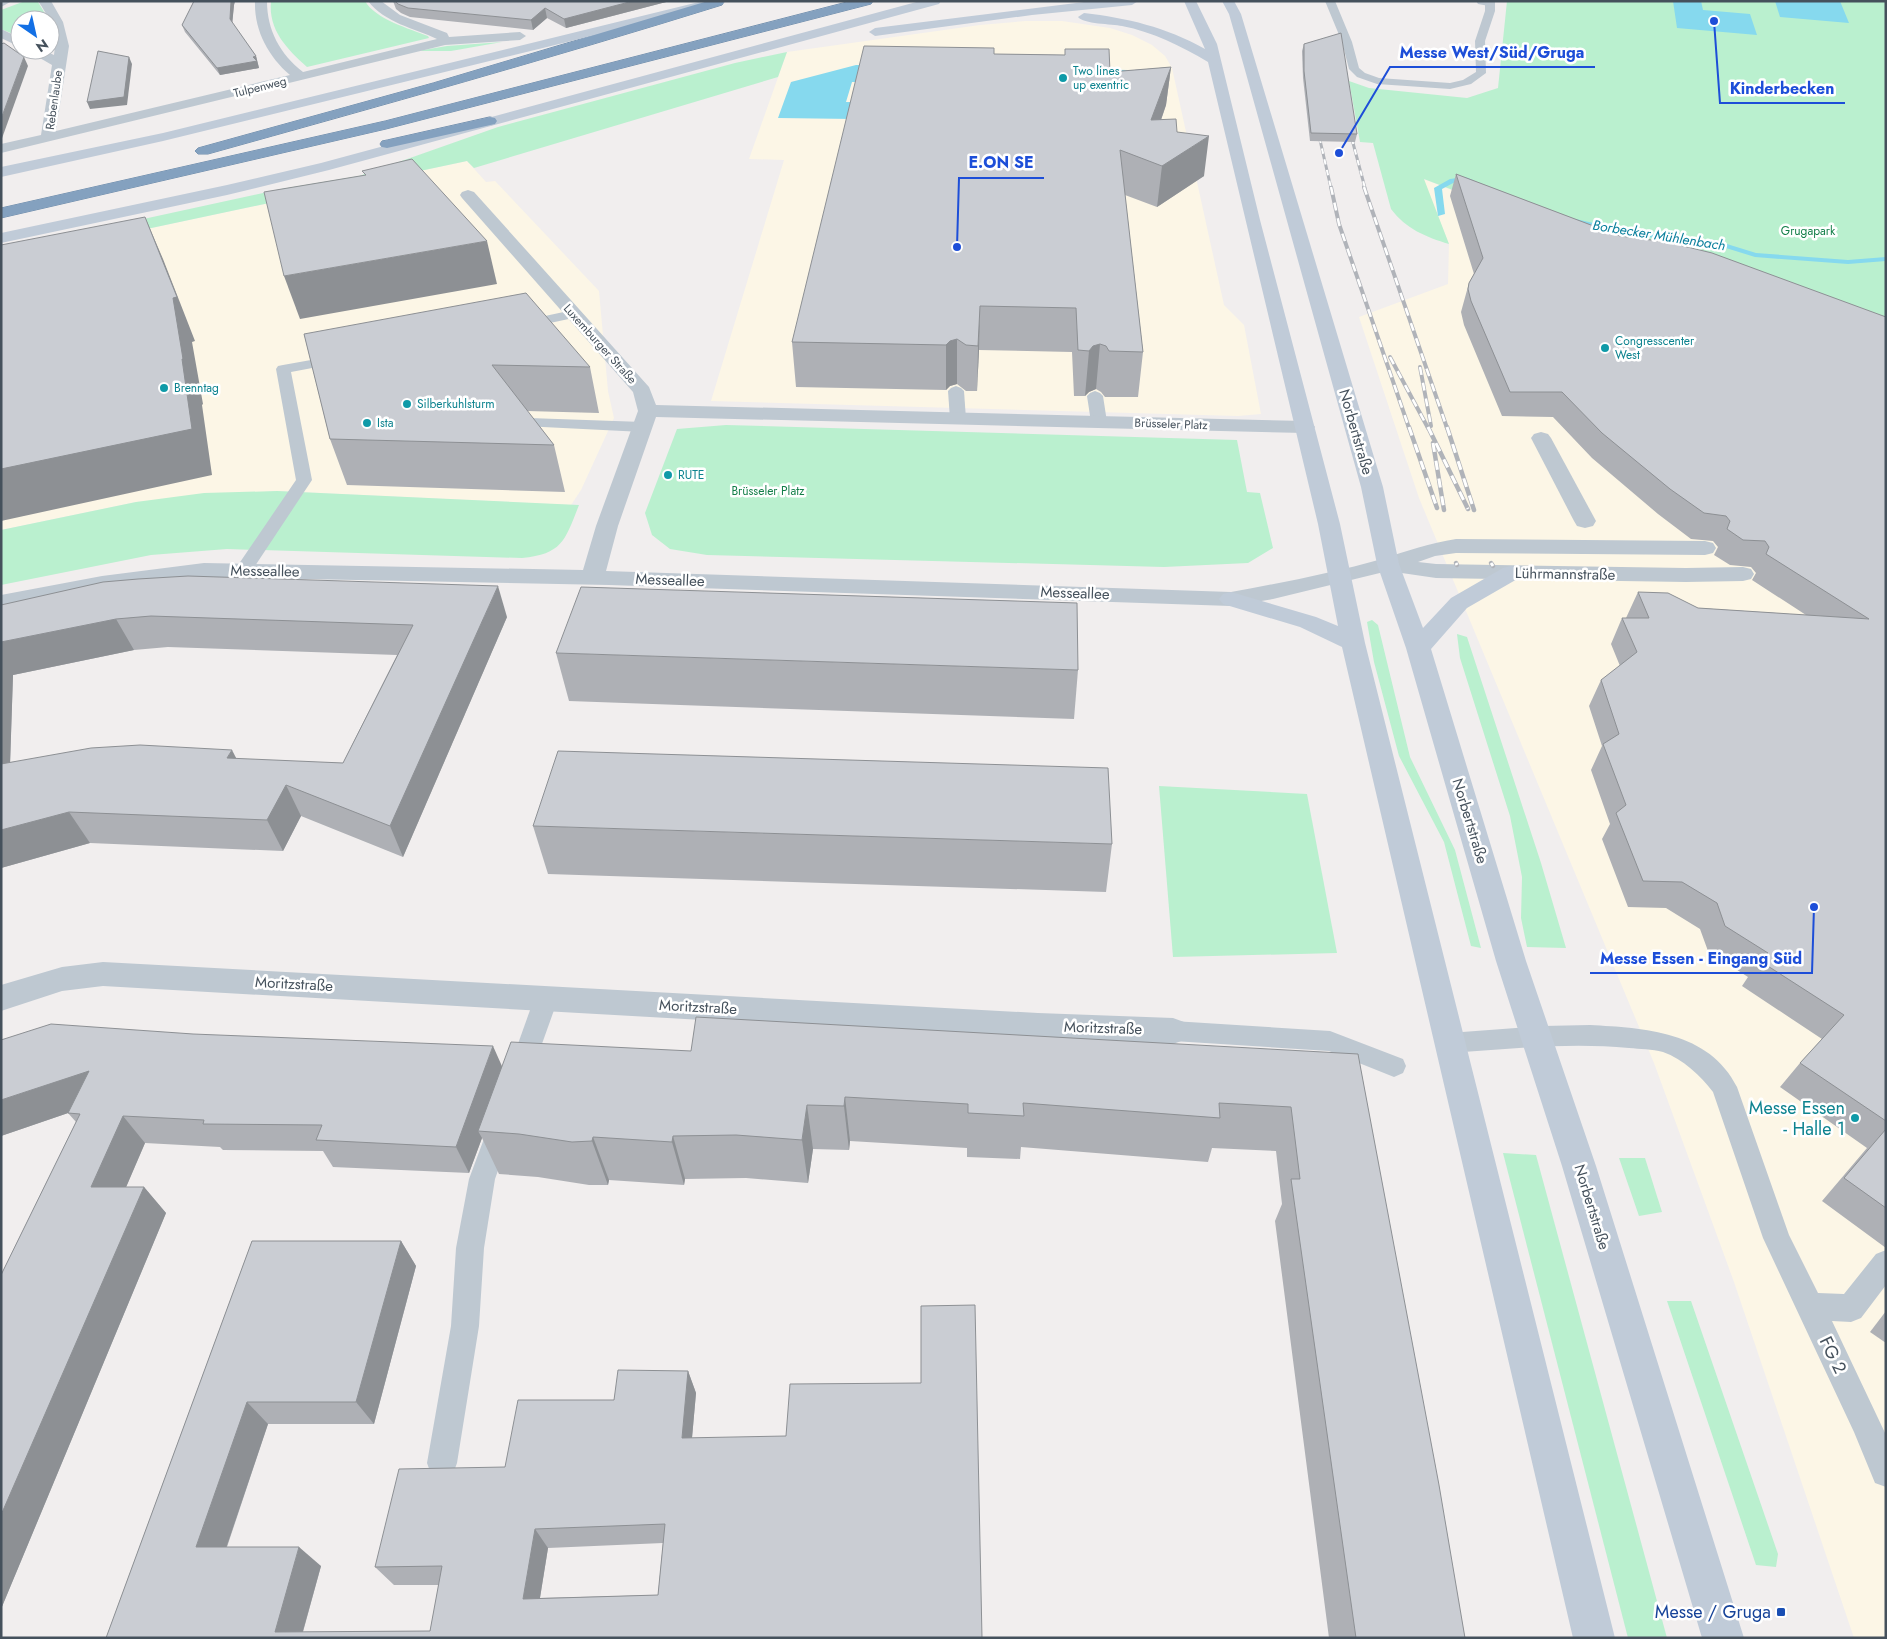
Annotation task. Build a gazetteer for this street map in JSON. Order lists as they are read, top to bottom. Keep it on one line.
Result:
{"streets":{"main road":["Norbertstraße"],"street":["Tulpenweg","Rebenlaube","Luxemburger Straße","Brüsseler Platz","Messeallee","Lührmannstraße","Moritzstraße"],"lane":["FG 2"]},"crossings":[["Tulpenweg","Rebenlaube"],["Luxemburger Straße","Brüsseler Platz"],["Norbertstraße","Lührmannstraße"],["Norbertstraße","FG 2"],["Messeallee","Lührmannstraße"]],"water":["Borbecker Mühlenbach"],"parks":["Grugapark","Brüsseler Platz"],"places":{"other":["Kinderbecken","Two lines up exentric","Messe West/Süd/Gruga","E.ON SE","Congresscenter West","Brenntag","Silberkuhlsturm","Ista","RUTE","Messe Essen - Eingang Süd","Messe Essen - Halle 1"],"transit":["Messe / Gruga"]},"north":"bottom right"}
